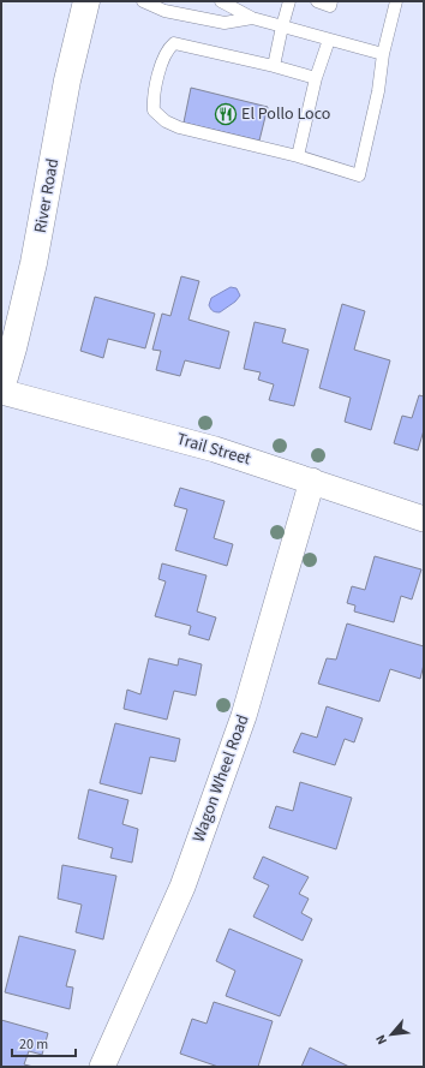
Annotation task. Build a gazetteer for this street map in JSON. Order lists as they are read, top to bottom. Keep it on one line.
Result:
{"streets":{"main road":["River Road"],"street":["Trail Street","Wagon Wheel Road"]},"crossings":[["River Road","Trail Street"],["Trail Street","Wagon Wheel Road"]],"places":{"restaurant":["El Pollo Loco"]},"scale_bar":"20 m","north":"bottom left"}
